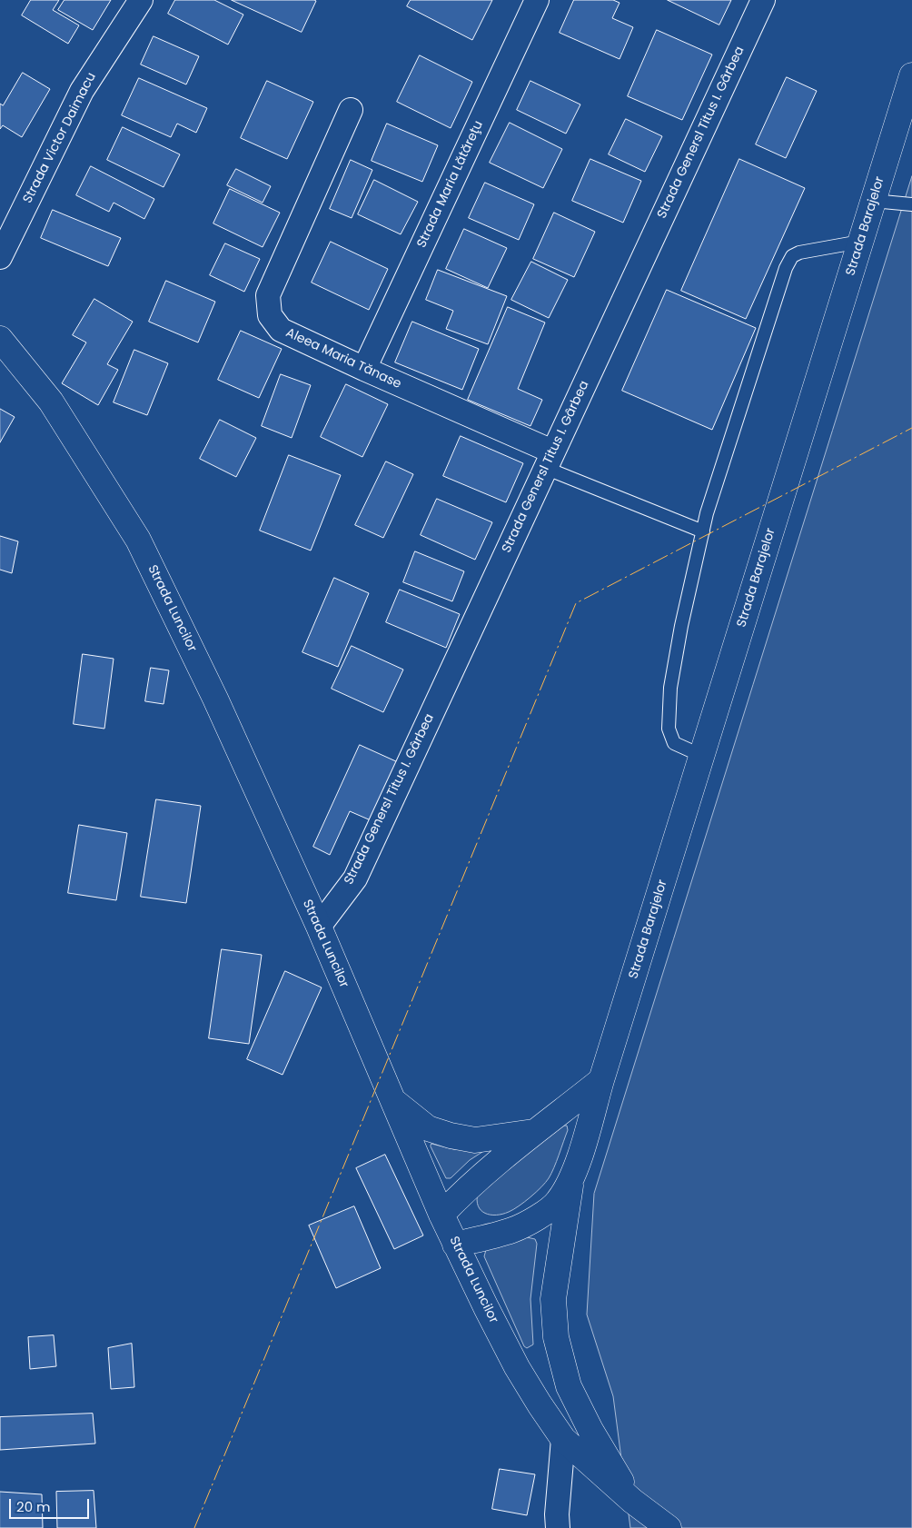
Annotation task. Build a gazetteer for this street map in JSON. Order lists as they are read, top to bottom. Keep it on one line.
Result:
{"streets":{"main road":["Strada Barajelor","Strada Luncilor"],"street":["Strada Genersl Titus I. Gârbea","Strada Victor Daimacu","Strada Maria Lătăreţu","Aleea Maria Tănase"]},"crossings":[["Strada Genersl Titus I. Gârbea","Aleea Maria Tănase"],["Strada Genersl Titus I. Gârbea","Strada Luncilor"],["Strada Maria Lătăreţu","Aleea Maria Tănase"],["Strada Barajelor","Strada Luncilor"]],"scale_bar":"20 m"}
